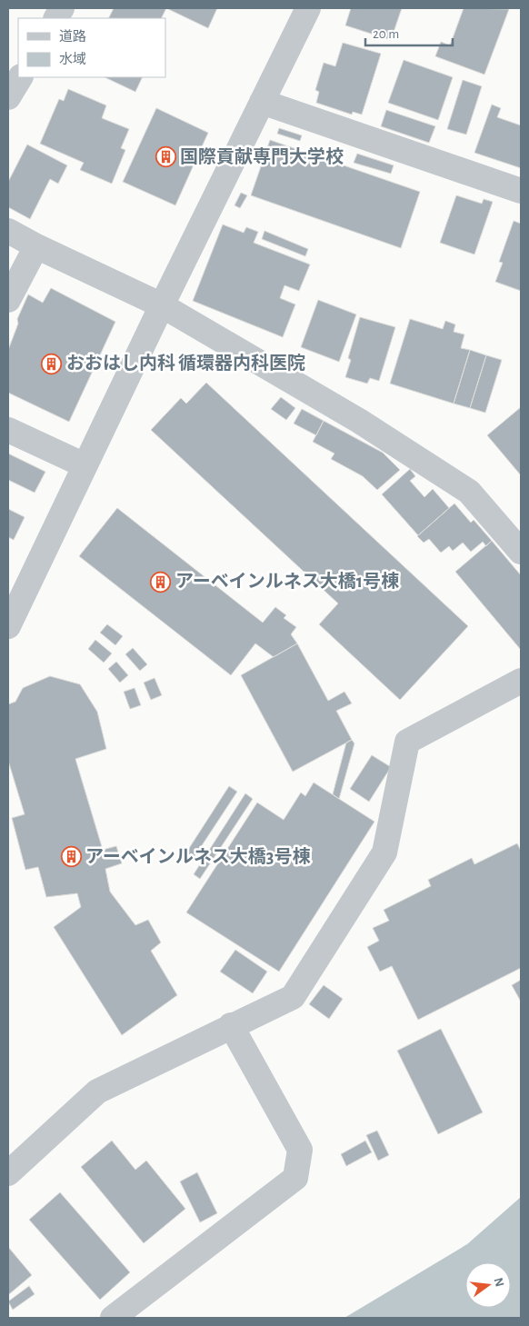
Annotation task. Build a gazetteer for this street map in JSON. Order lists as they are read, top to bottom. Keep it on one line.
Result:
{"places":{"building":["国際貢献専門大学校","おおはし内科 循環器内科医院","アーベインルネス大橋1号棟","アーベインルネス大橋3号棟"]},"legend":["道路","水域"],"scale_bar":"20 m","north":"right"}
